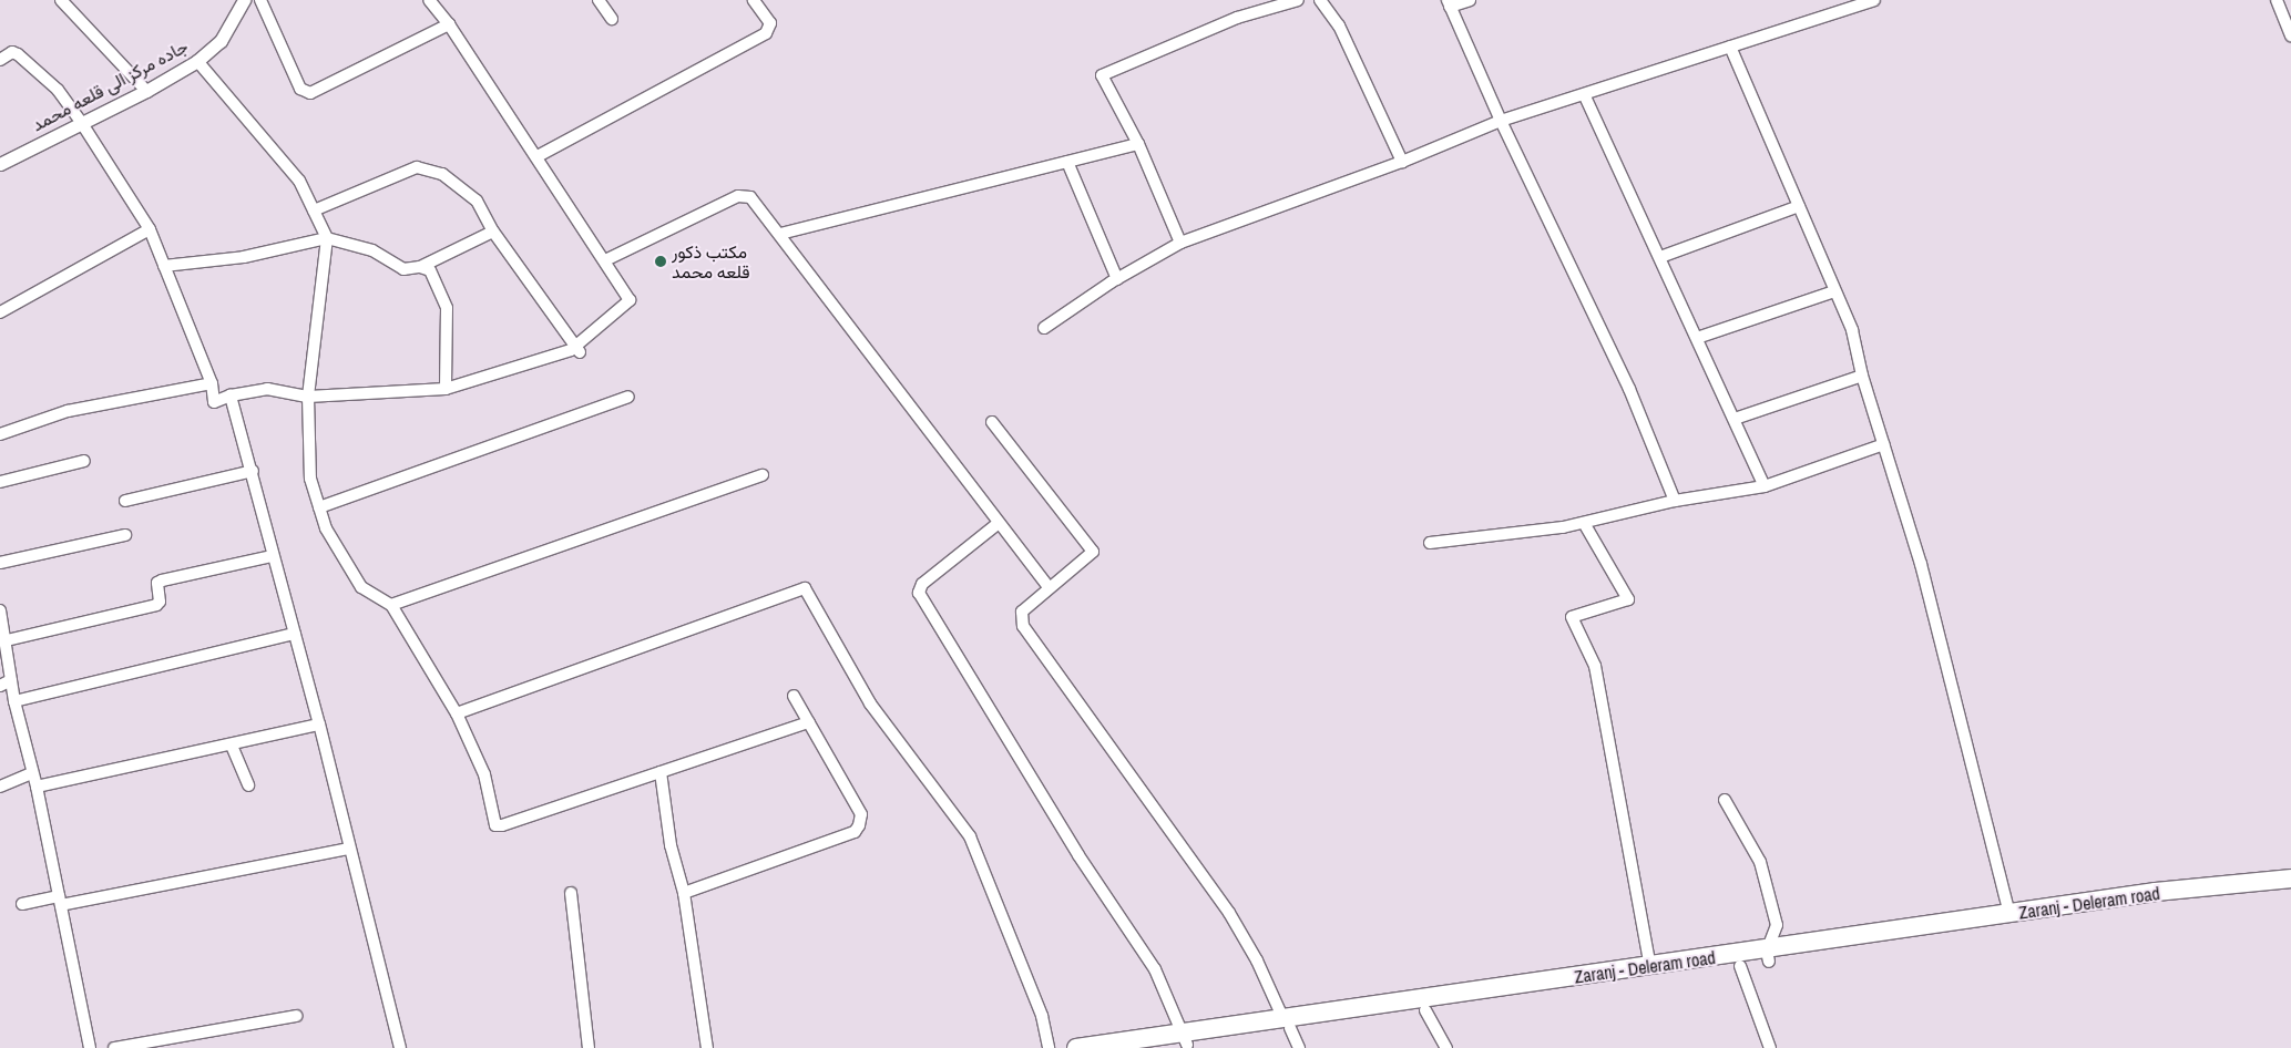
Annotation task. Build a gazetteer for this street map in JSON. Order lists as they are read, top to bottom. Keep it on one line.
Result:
{"streets":{"highway":["Zaranj - Deleram road"],"street":["جاده مرکز الی قلعه محمد"]},"places":["مکتب ذکور قلعه محمد"]}
